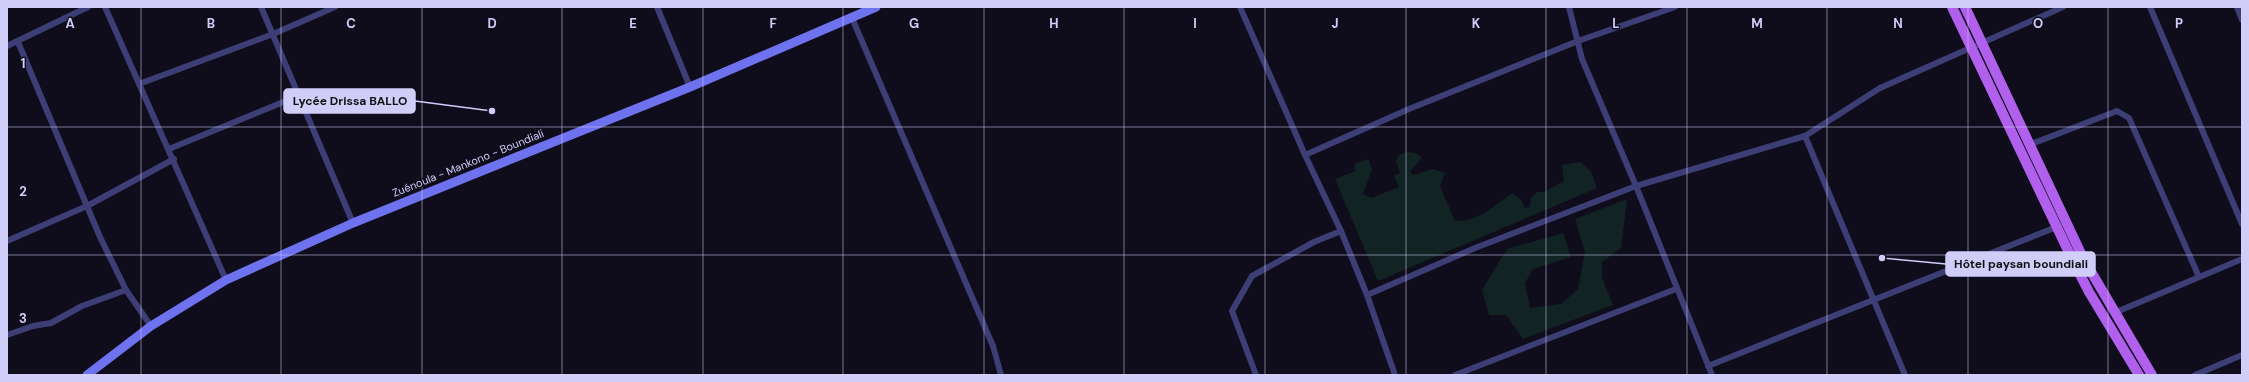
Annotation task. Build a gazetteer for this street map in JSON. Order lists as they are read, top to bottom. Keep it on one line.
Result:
{"streets":{"main road":["Zuénoula - Mankono - Boundiali"]},"places":["Lycée Drissa BALLO","Hôtel paysan boundiali"],"grid":{"columns":["A","B","C","D","E","F","G","H","I","J","K","L","M","N","O","P"],"rows":["1","2","3"]}}
